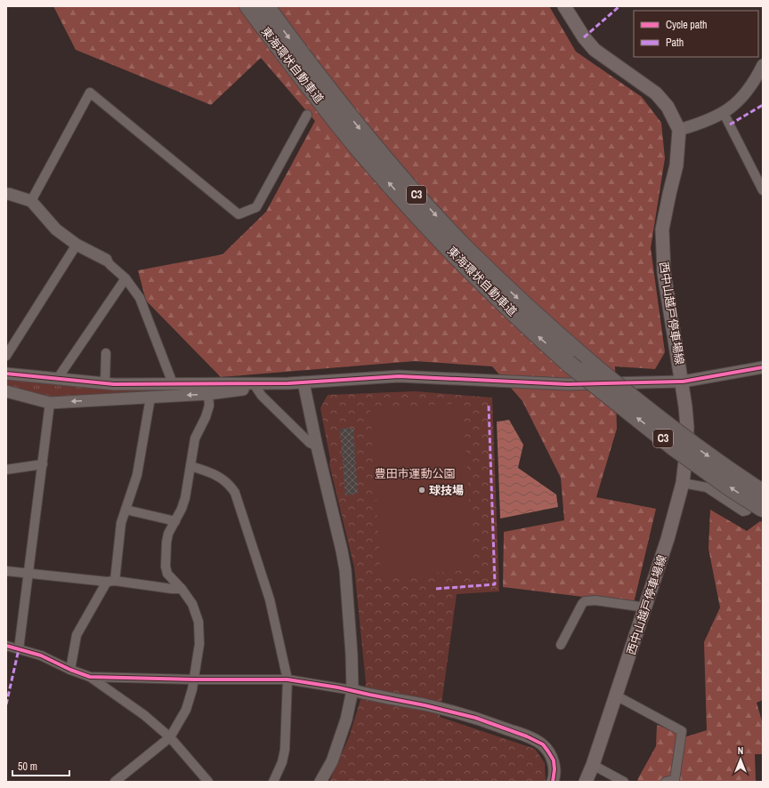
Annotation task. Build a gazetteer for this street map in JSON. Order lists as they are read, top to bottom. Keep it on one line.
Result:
{"streets":{"highway":["東海環状自動車道","C3"],"main road":["西中山越戸停車場線"]},"parks":["豊田市運動公園"],"places":["球技場"],"legend":["Cycle path","Path"],"scale_bar":"50 m","north":"top"}
